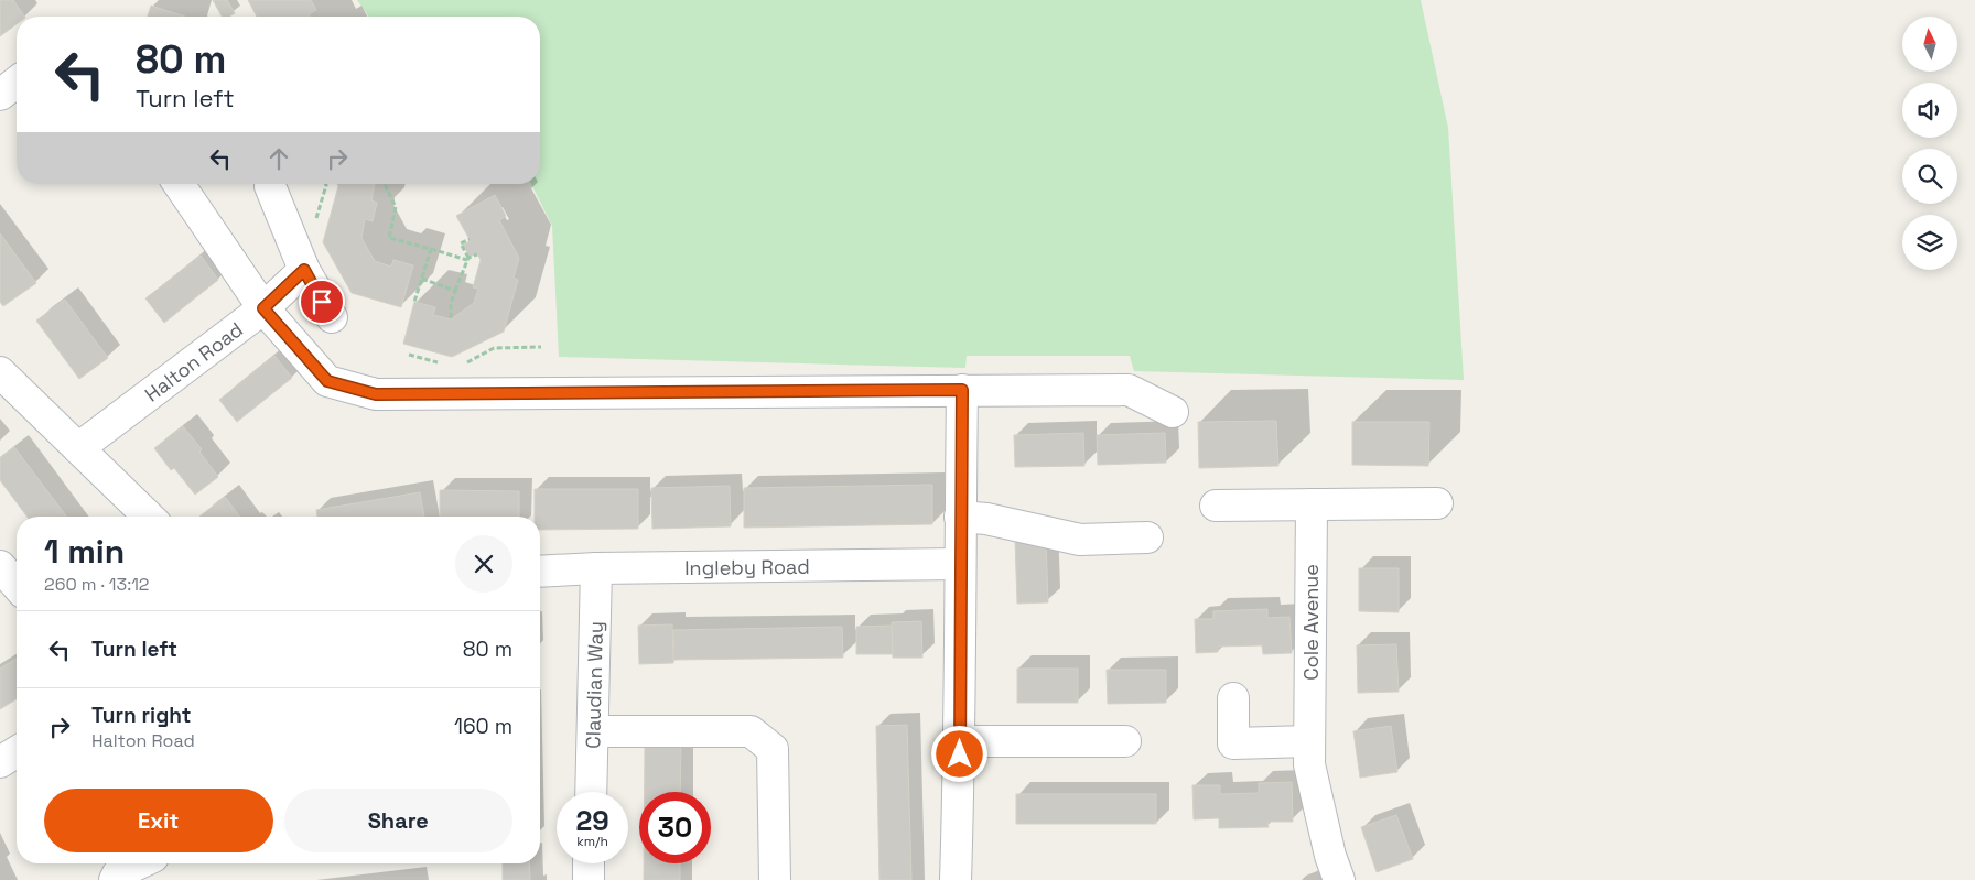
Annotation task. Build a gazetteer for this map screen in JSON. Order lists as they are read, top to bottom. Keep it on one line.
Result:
{"streets":{"street":["Halton Road","Ingleby Road","Cole Avenue","Claudian Way"]},"crossings":[["Ingleby Road","Claudian Way"]],"north":"top","page":{"turn":["80 m","Turn left"],"heading":["1 min","260 m · 13:12"],"list":[{"name":"Turn left","value":"80 m"},{"name":"Turn right","note":"Halton Road","value":"160 m"}],"buttons":["Exit","Share"],"speed":"29 km/h","limit":"30"}}
